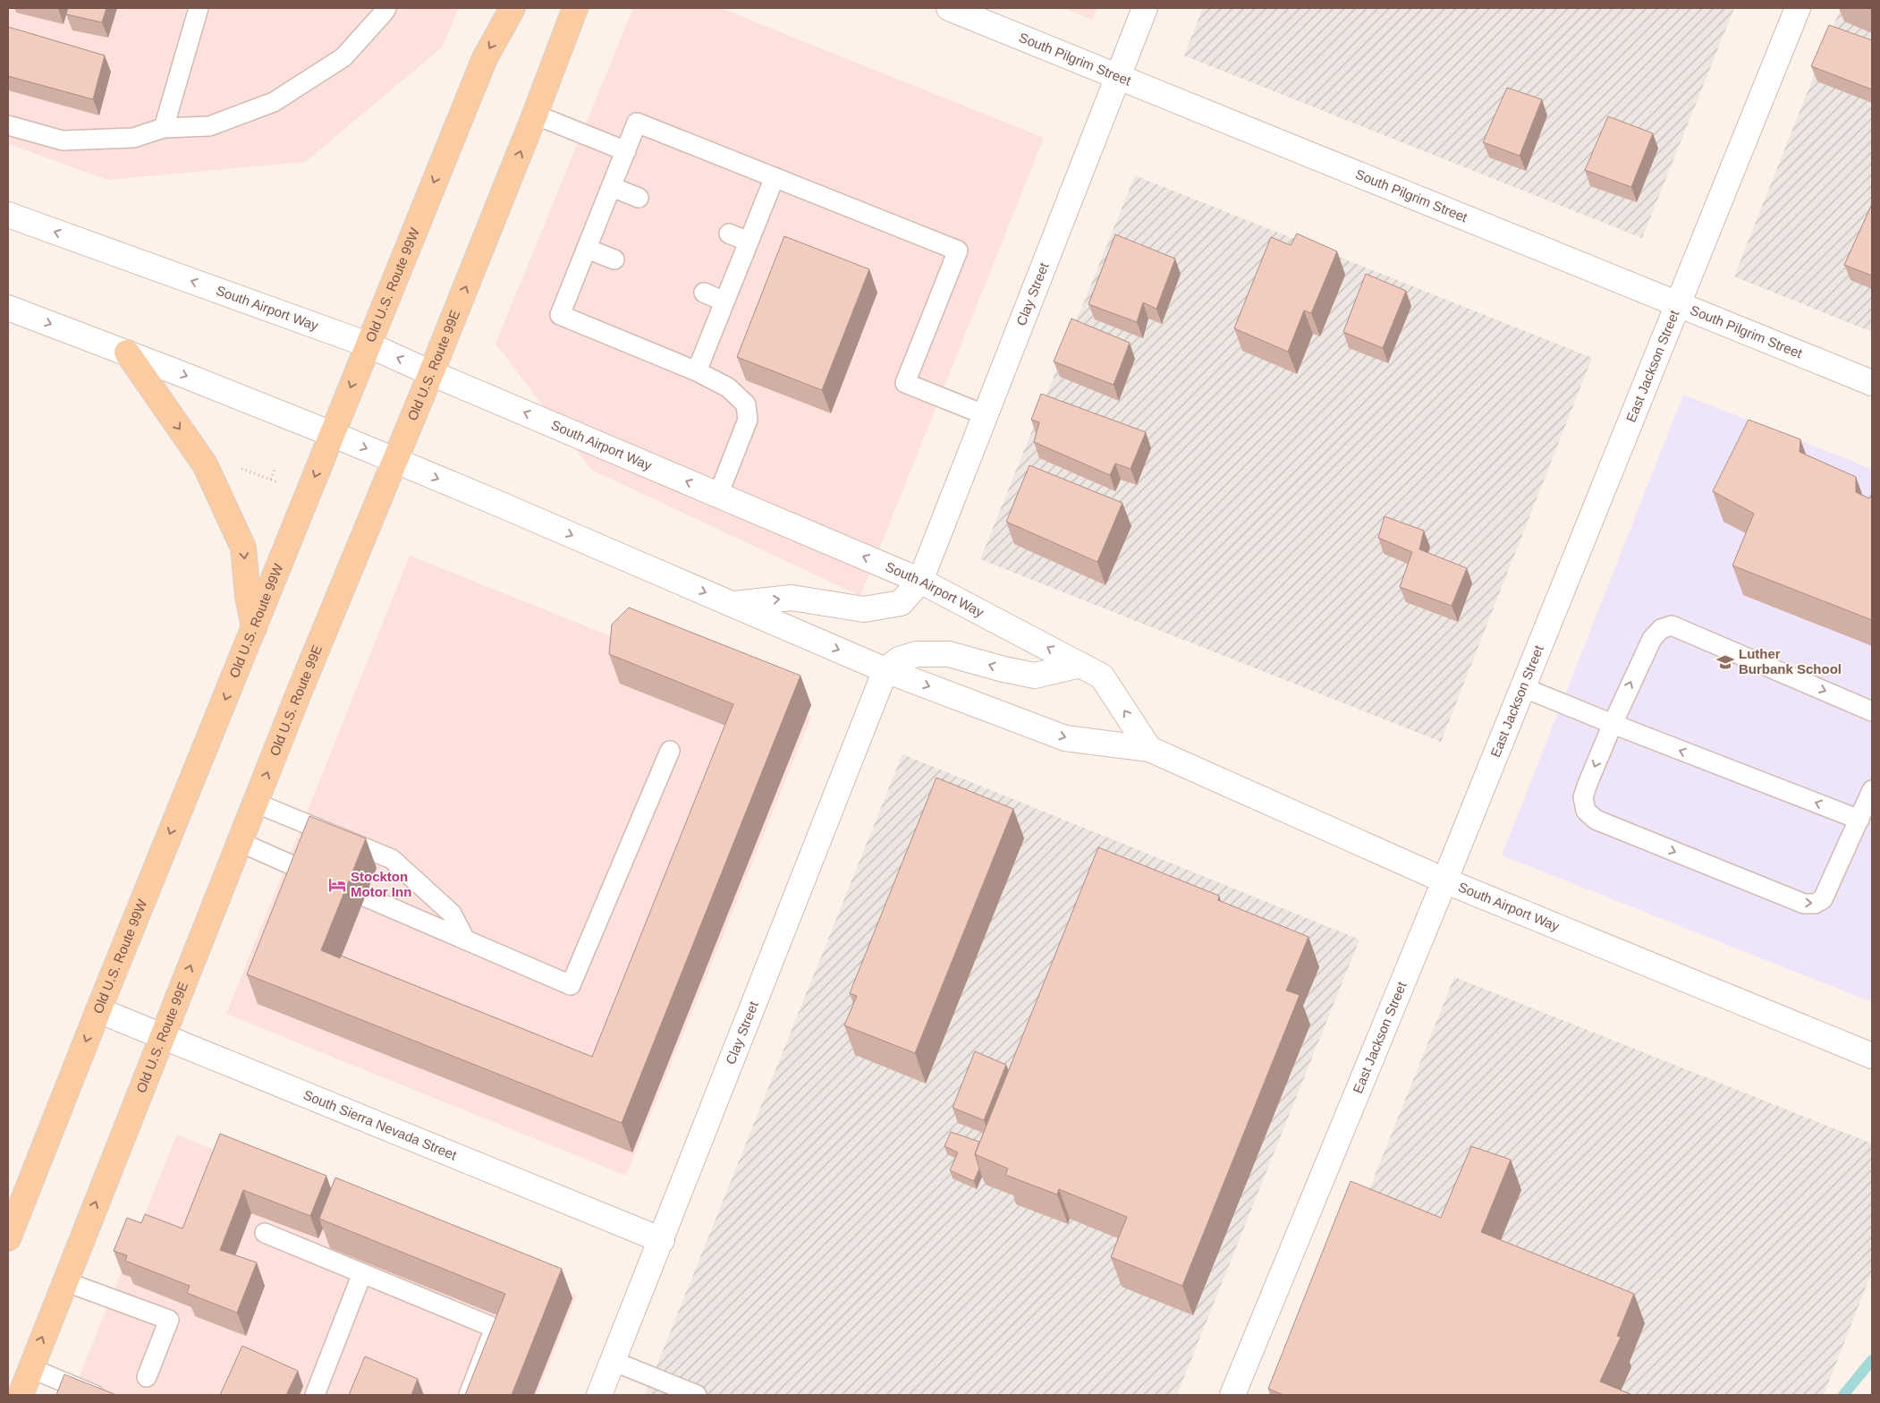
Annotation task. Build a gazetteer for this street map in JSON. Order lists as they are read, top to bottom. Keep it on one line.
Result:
{"streets":{"main road":["Old U.S. Route 99W","Old U.S. Route 99E"],"street":["South Pilgrim Street","Clay Street","South Airport Way","East Jackson Street","South Sierra Nevada Street"]},"crossings":[["South Pilgrim Street","Clay Street"],["South Pilgrim Street","East Jackson Street"],["Old U.S. Route 99W","South Airport Way"],["Old U.S. Route 99W","South Sierra Nevada Street"],["Clay Street","South Airport Way"],["Clay Street","South Sierra Nevada Street"],["South Airport Way","Old U.S. Route 99E"],["South Airport Way","East Jackson Street"],["Old U.S. Route 99E","South Sierra Nevada Street"]],"one_way":["Old U.S. Route 99W","Old U.S. Route 99E"],"places":{"school or university":["Luther Burbank School"],"hotel":["Stockton Motor Inn"]}}
